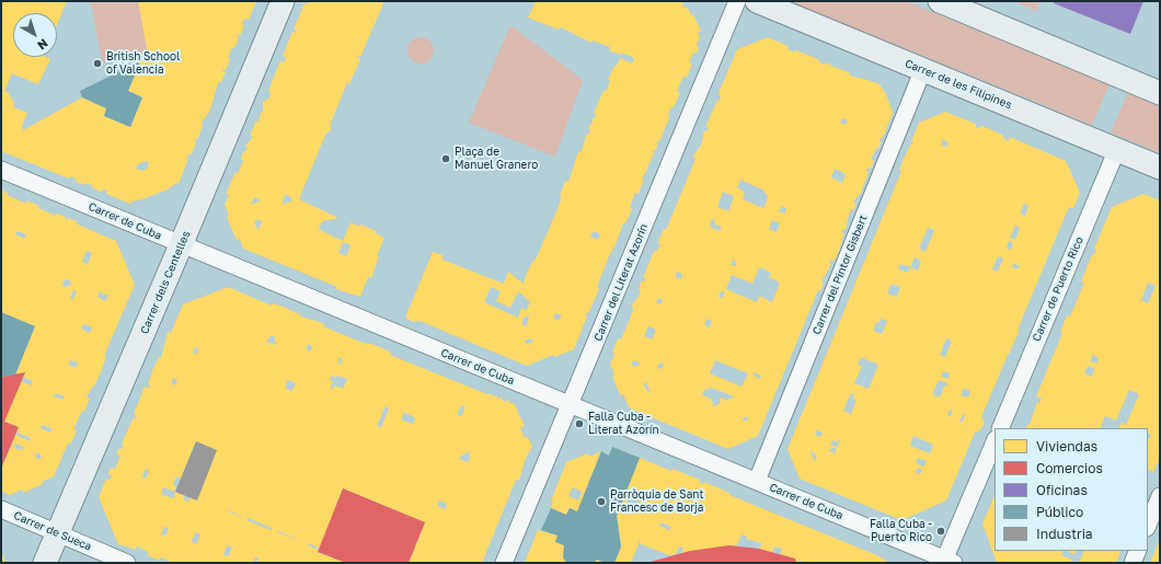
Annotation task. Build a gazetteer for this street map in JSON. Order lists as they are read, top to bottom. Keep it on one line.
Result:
{"streets":{"main road":["Carrer de les Filipines","Carrer dels Centelles"],"street":["Carrer de Cuba","Carrer del Pintor Gisbert","Carrer del Literat Azorín","Carrer de Puerto Rico","Carrer de Sueca"]},"crossings":[["Carrer de les Filipines","Carrer del Pintor Gisbert"],["Carrer de les Filipines","Carrer de Puerto Rico"],["Carrer de Cuba","Carrer del Pintor Gisbert"],["Carrer de Cuba","Carrer dels Centelles"],["Carrer de Cuba","Carrer del Literat Azorín"],["Carrer dels Centelles","Carrer de Sueca"]],"places":["British School of Valencia","Plaça de Manuel Granero","Falla Cuba - Literat Azorín","Parròquia de Sant Francesc de Borja","Falla Cuba - Puerto Rico"],"legend":["Viviendas","Comercios","Oficinas","Público","Industria"],"north":"bottom right"}
